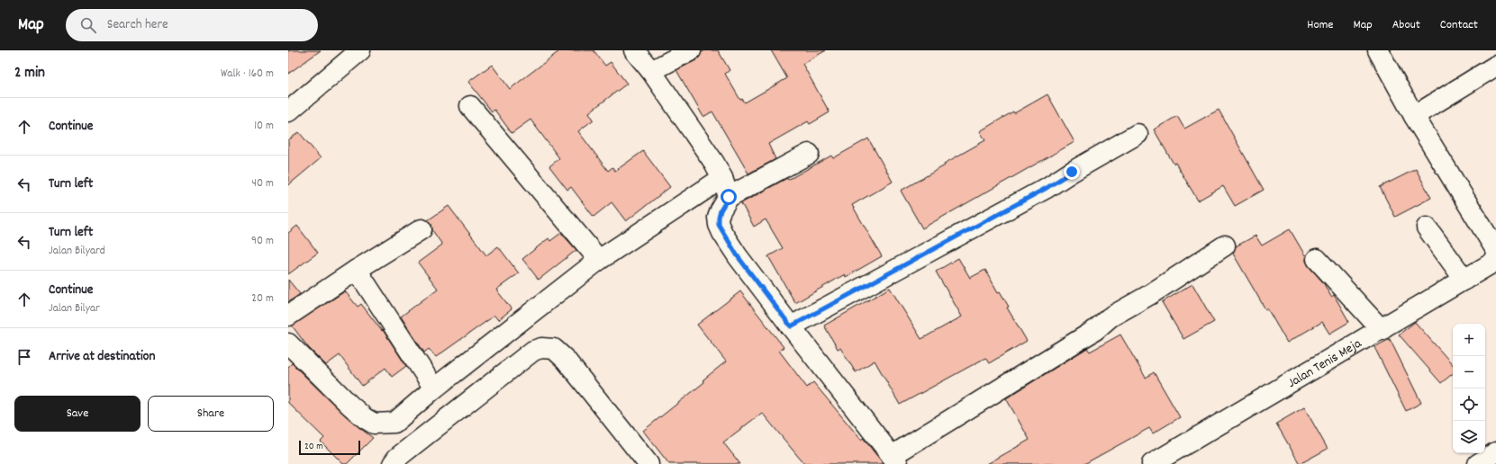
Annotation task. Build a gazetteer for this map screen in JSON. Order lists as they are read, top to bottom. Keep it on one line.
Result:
{"streets":{"street":["Jalan Tenis Meja"]},"scale_bar":"20 m","page":{"header":"Map","search":"Search here","nav":["Home","Map","About","Contact"],"heading":["2 min","Walk · 160 m"],"list":[["Continue","10 m"],["Turn left","40 m"],["Turn left","Jalan Bilyard","90 m"],["Continue","Jalan Bilyar","20 m"],"Arrive at destination"],"map_buttons":["+","−"],"buttons":["Save","Share"],"scale":"20 m"}}
